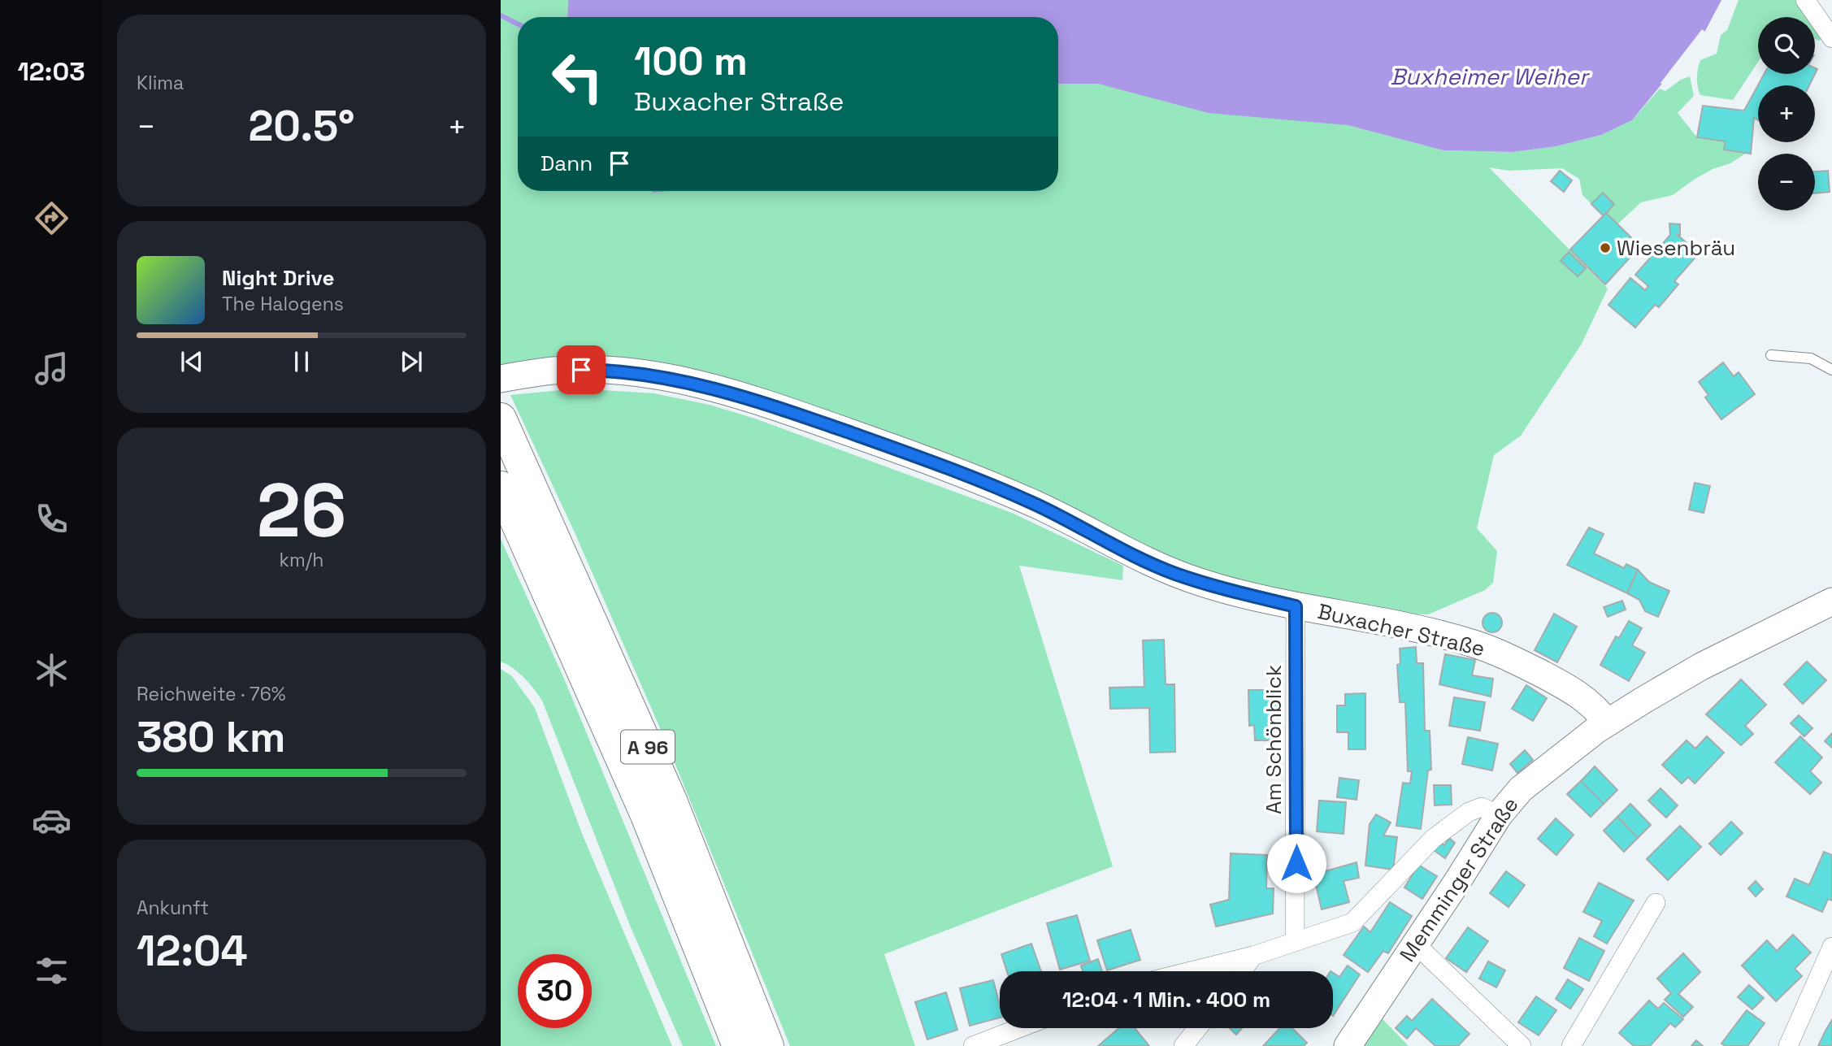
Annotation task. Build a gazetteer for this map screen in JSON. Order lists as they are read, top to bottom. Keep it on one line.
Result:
{"streets":{"highway":["A 96"],"street":["Buxacher Straße","Am Schönblick","Memminger Straße"]},"crossings":[["Buxacher Straße","Am Schönblick"],["Buxacher Straße","Memminger Straße"]],"water":["Buxheimer Weiher"],"places":["Wiesenbräu"],"page":{"tabs":"12:03","tile":["Klima",["26","km/h"],["Reichweite · 76%","380 km"],["Ankunft","12:04"]],"map_buttons":["+","−"],"turn":["100 m","Buxacher Straße"],"heat":["−","20.5°","+"],"then":"Dann","song":["Night Drive","The Halogens"],"limit":"30","trip":"12:04 · 1 Min. · 400 m"}}
